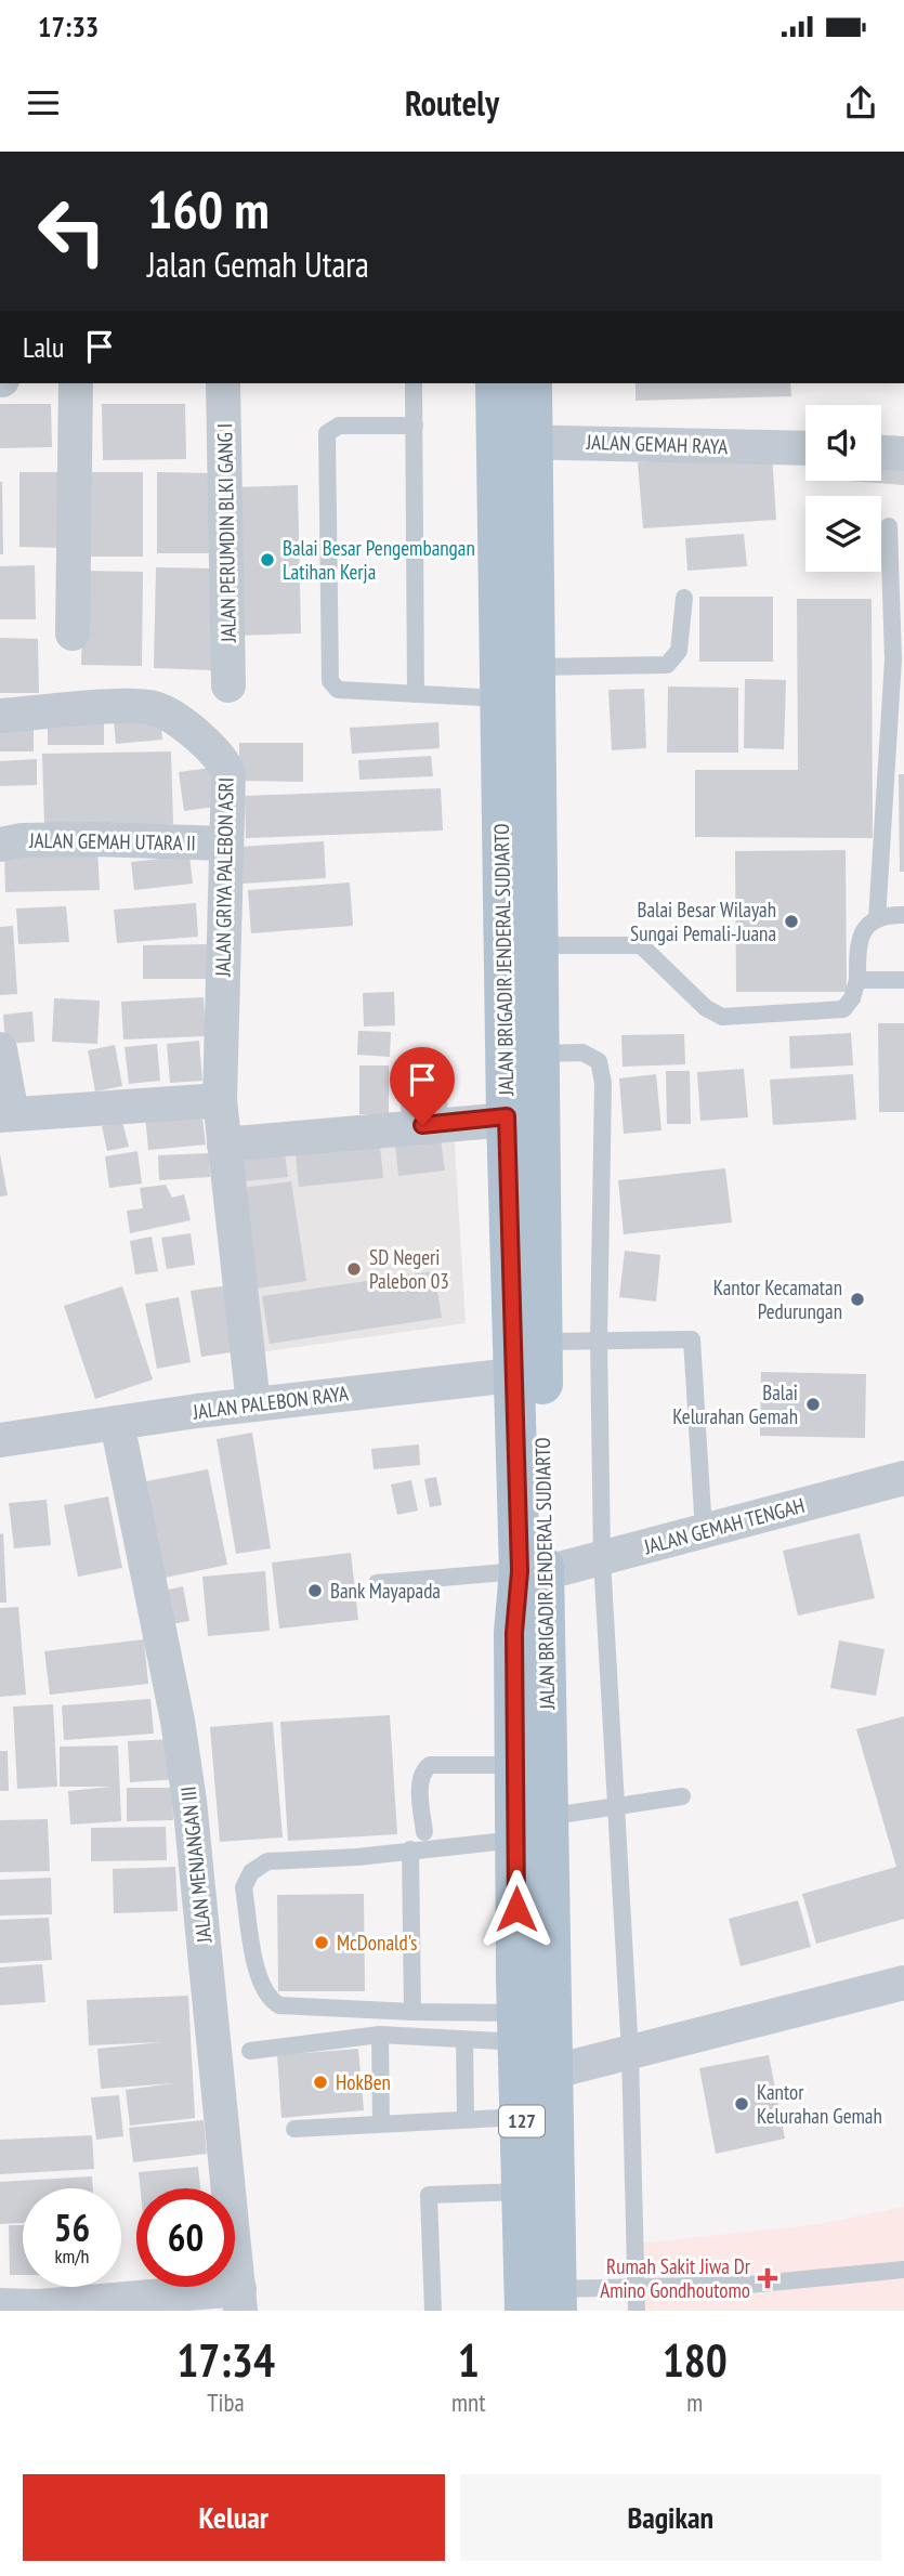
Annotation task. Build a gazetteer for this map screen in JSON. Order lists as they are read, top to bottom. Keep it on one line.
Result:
{"streets":{"main road":["JALAN BRIGADIR JENDERAL SUDIARTO","127"],"street":["JALAN GEMAH RAYA","JALAN PERUMDIN BLKI GANG I","JALAN GEMAH UTARA II","JALAN GRIYA PALEBON ASRI","JALAN PALEBON RAYA","JALAN GEMAH TENGAH","JALAN MENJANGAN III"]},"crossings":[["JALAN GEMAH RAYA","JALAN BRIGADIR JENDERAL SUDIARTO"],["JALAN GEMAH UTARA II","JALAN GRIYA PALEBON ASRI"],["JALAN GRIYA PALEBON ASRI","JALAN PALEBON RAYA"],["JALAN BRIGADIR JENDERAL SUDIARTO","JALAN PALEBON RAYA"],["JALAN BRIGADIR JENDERAL SUDIARTO","JALAN GEMAH TENGAH"],["JALAN PALEBON RAYA","JALAN MENJANGAN III"]],"places":{"other":["Balai Besar Pengembangan Latihan Kerja","Balai Besar Wilayah Sungai Pemali-Juana","SD Negeri Palebon 03","Kantor Kecamatan Pedurungan","Balai Kelurahan Gemah","Bank Mayapada","McDonald's","HokBen","Kantor Kelurahan Gemah"],"health":["Rumah Sakit Jiwa Dr Amino Gondhoutomo"]},"page":{"status":"17:33","header":"Routely","turn":["160 m","Jalan Gemah Utara"],"then":"Lalu","speed":"56 km/h","limit":"60","eta":["17:34","Tiba","1","mnt","180","m"],"buttons":["Keluar","Bagikan"]}}
